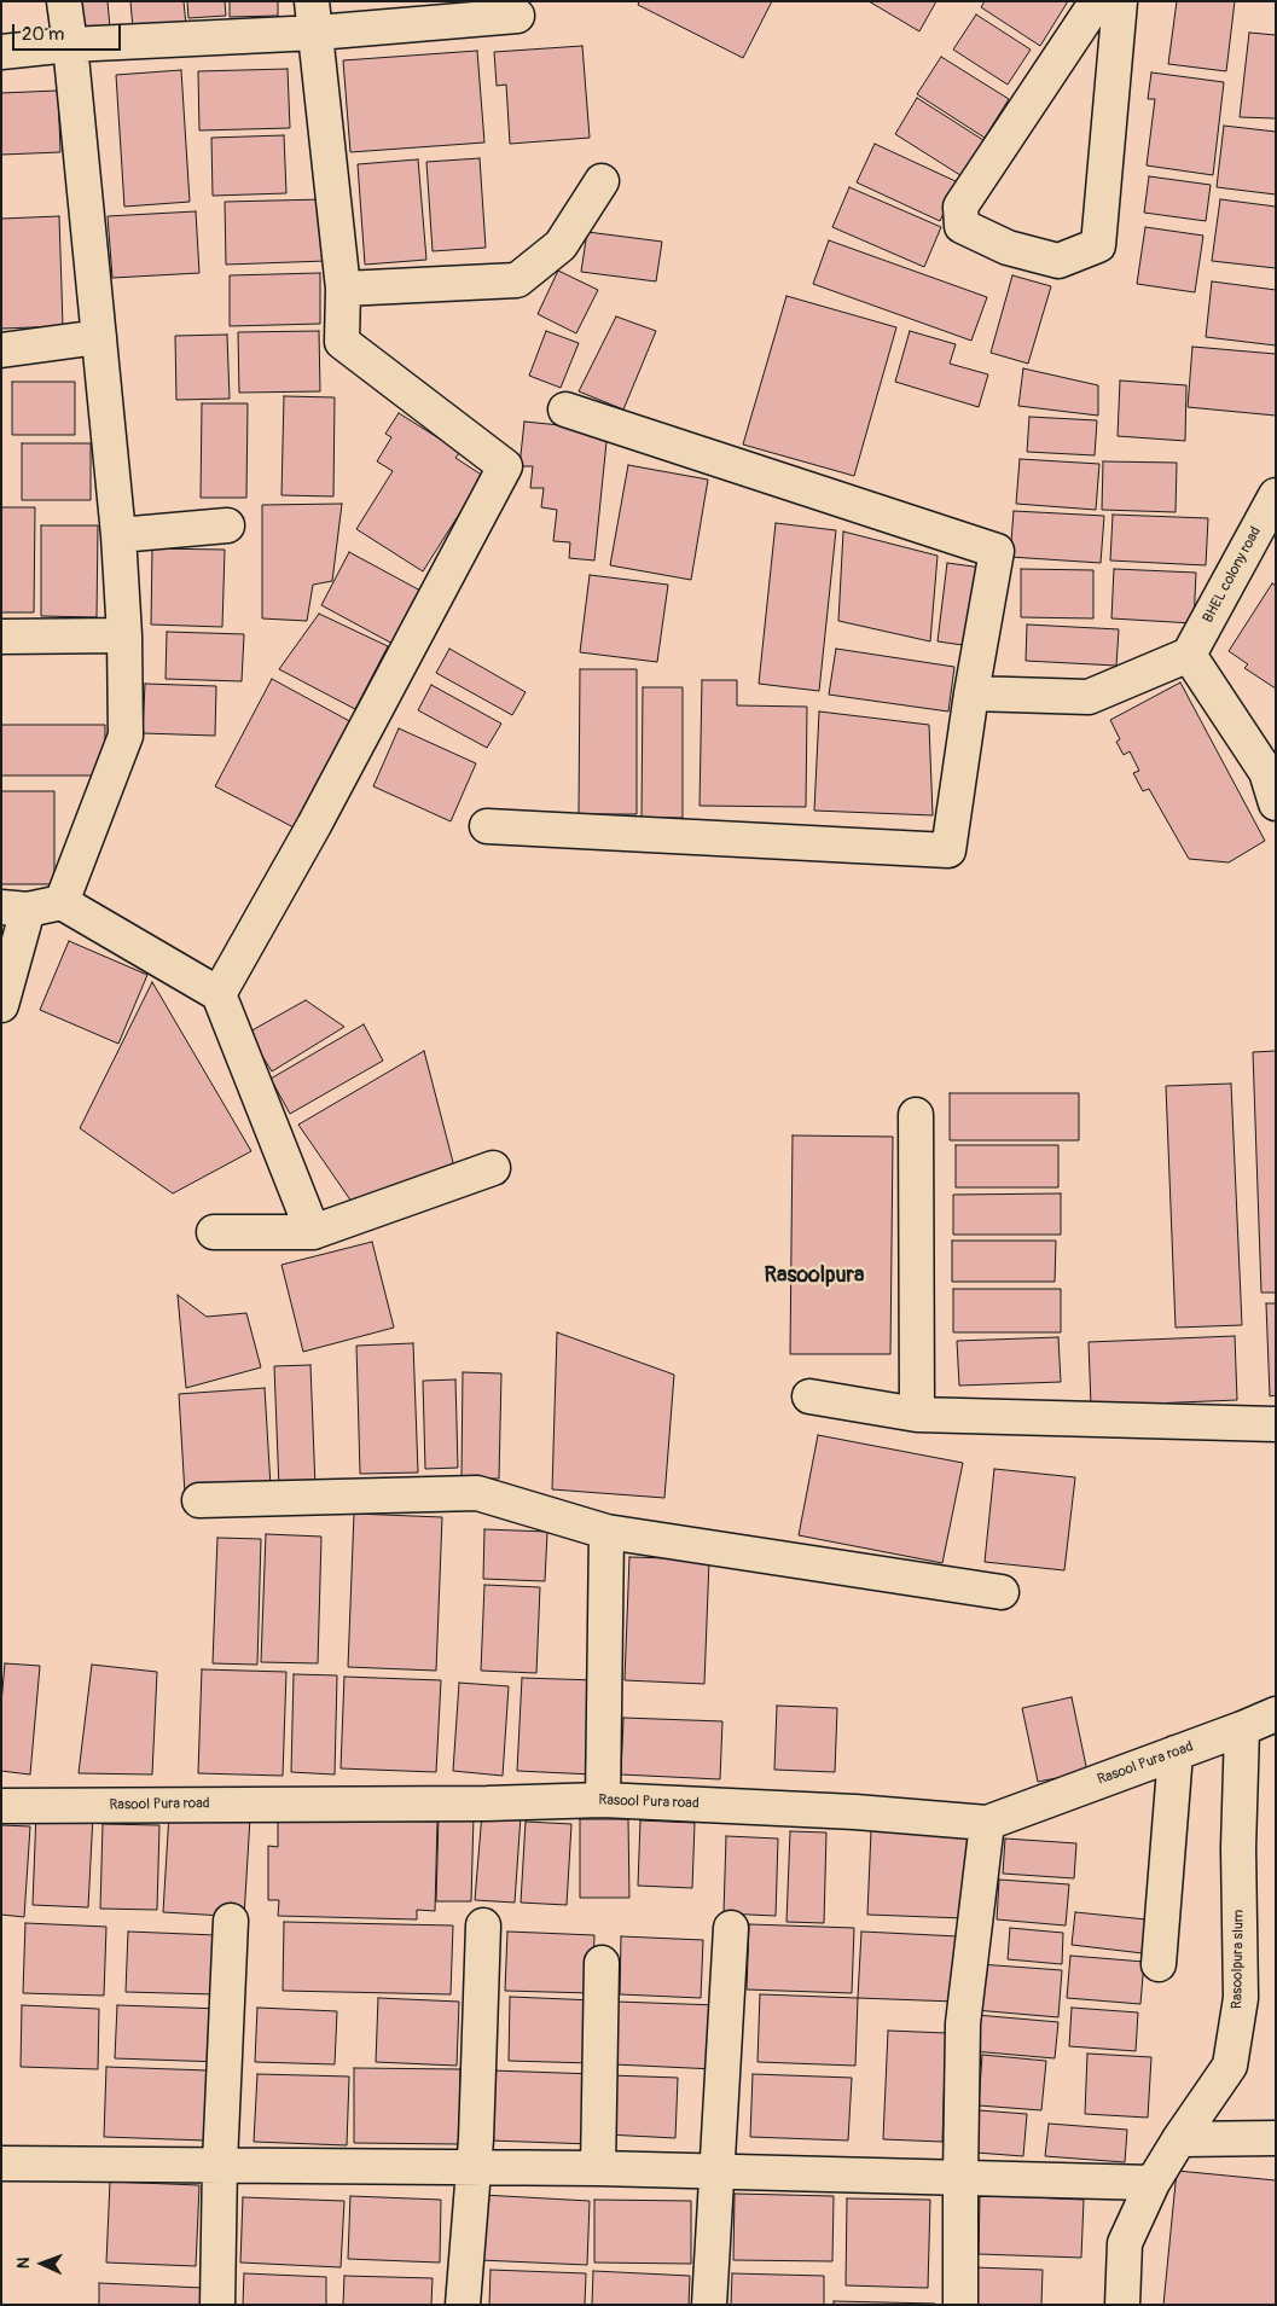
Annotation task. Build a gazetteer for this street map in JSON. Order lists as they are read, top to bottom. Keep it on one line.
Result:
{"streets":{"street":["BHEL colony road","Rasool Pura road","Rasoolpura slum"]},"crossings":[["Rasool Pura road","Rasoolpura slum"]],"districts":["Rasoolpura"],"scale_bar":"20 m","north":"left"}
